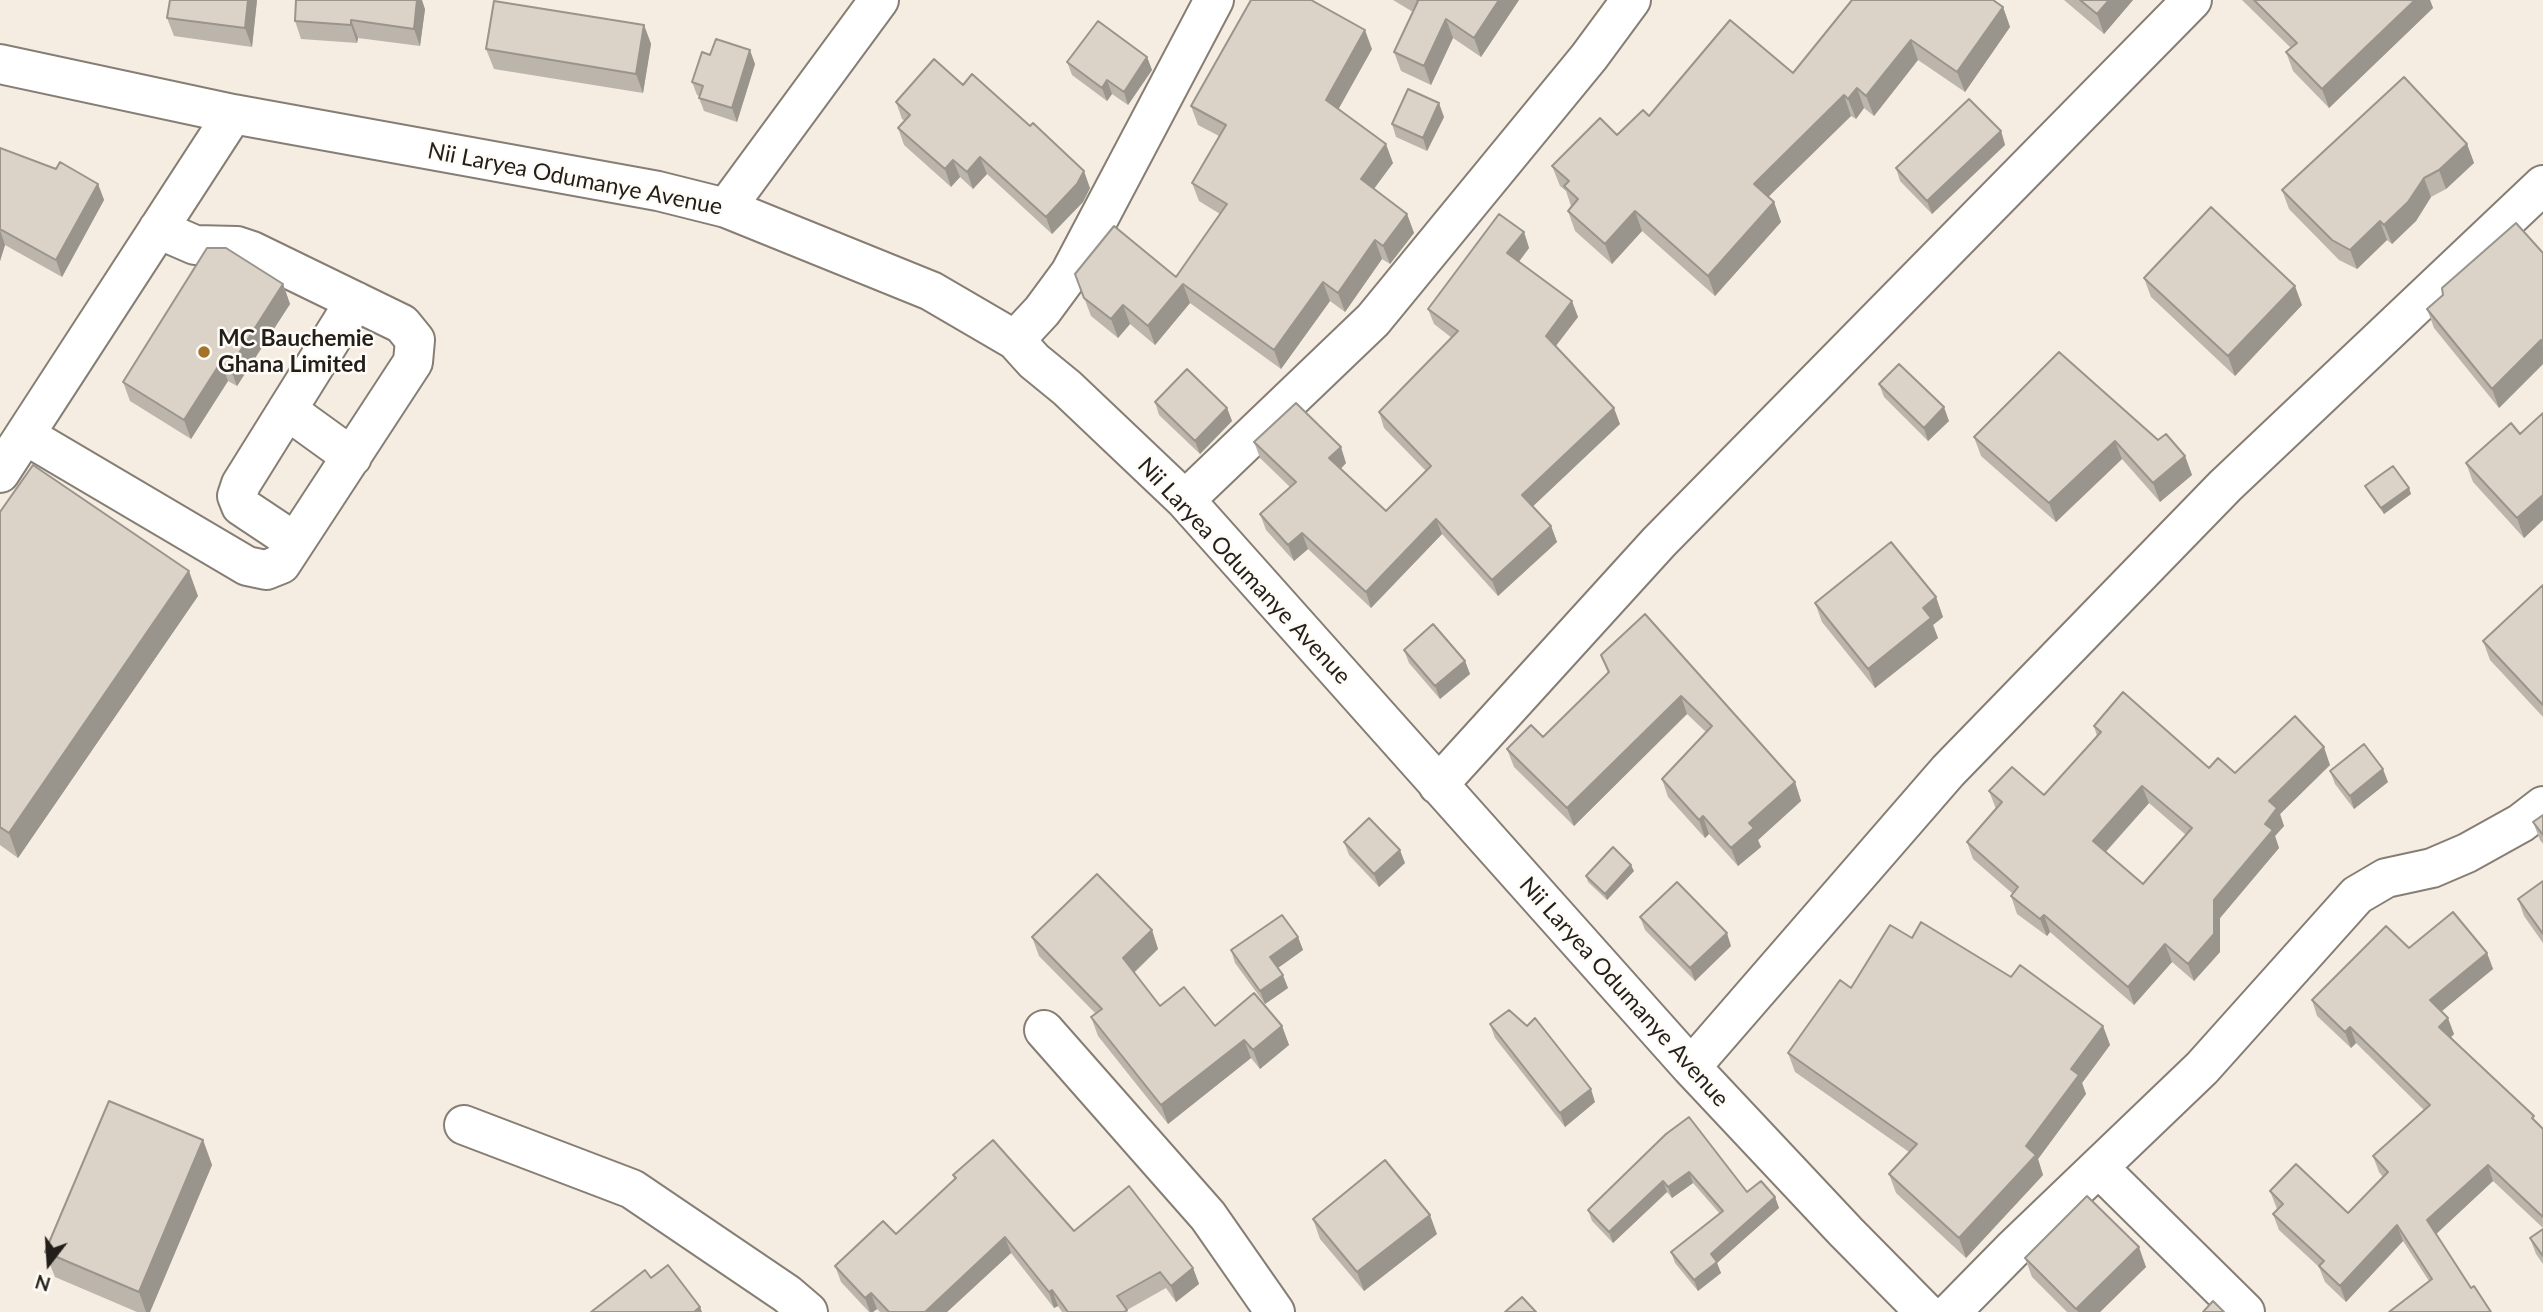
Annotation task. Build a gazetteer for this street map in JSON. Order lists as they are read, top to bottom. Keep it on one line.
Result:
{"streets":{"street":["Nii Laryea Odumanye Avenue"]},"places":["MC Bauchemie Ghana Limited"],"north":"bottom"}
